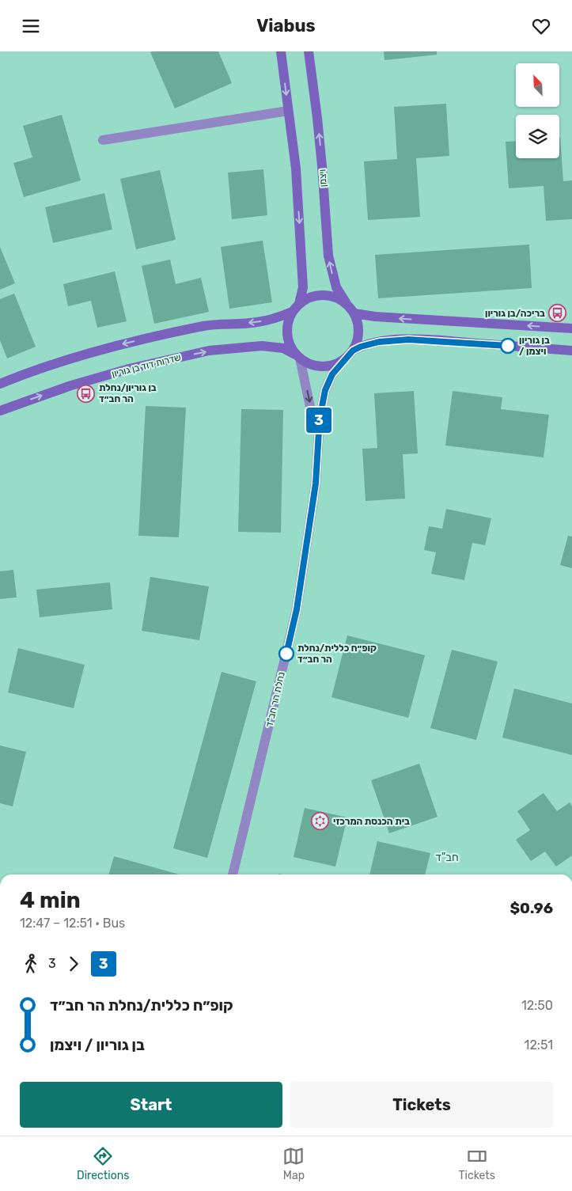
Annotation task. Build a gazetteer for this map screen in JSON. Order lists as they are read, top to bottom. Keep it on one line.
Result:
{"streets":{"street":["ויצמן","שדרות דוד בן גוריון","נחלת הר חב\"ד"]},"crossings":[["ויצמן","שדרות דוד בן גוריון"]],"districts":["חב\"ד"],"places":{"bus stop":["בריכה/בן גוריון","בן גוריון/נחלת הר חב״ד"],"other":["בן גוריון / ויצמן","קופ״ח כללית/נחלת הר חב״ד"],"synagogue":["בית הכנסת המרכזי"]},"lines":["bus line 3"],"north":"top left","page":{"header":"Viabus","on_map":"3","heading":["4 min","12:47 – 12:51 · Bus","$0.96"],"legs":["3","3"],"list":[{"name":"קופ״ח כללית/נחלת הר חב״ד","value":"12:50"},{"name":"בן גוריון / ויצמן","value":"12:51"}],"buttons":["Start","Tickets"],"tabs":["Directions","Map","Tickets"]}}
